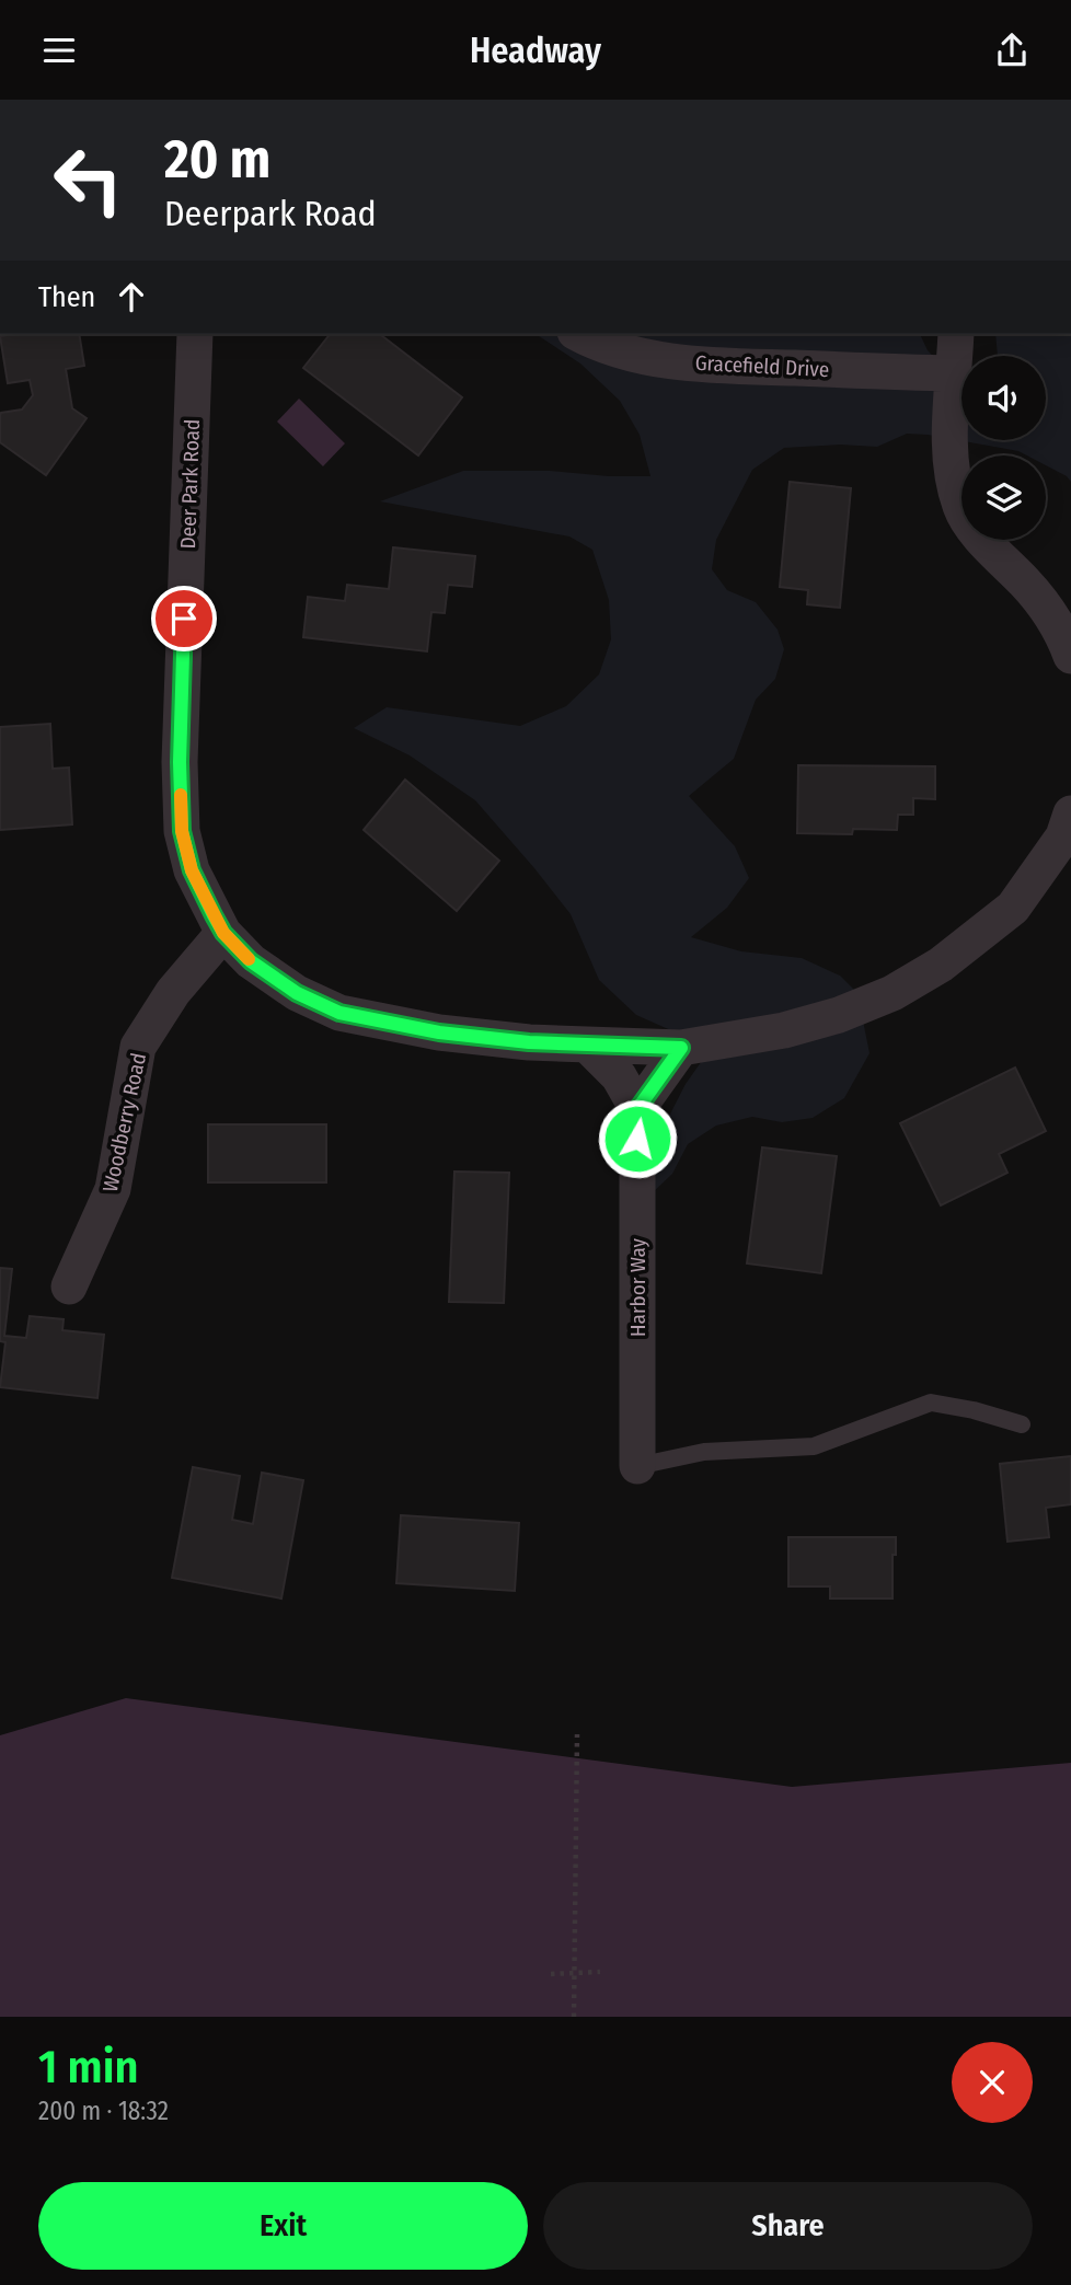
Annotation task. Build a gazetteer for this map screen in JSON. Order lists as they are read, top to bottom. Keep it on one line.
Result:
{"streets":{"street":["Gracefield Drive","Deer Park Road","Woodberry Road","Harbor Way"]},"crossings":[["Deer Park Road","Woodberry Road"]],"page":{"header":"Headway","turn":["20 m","Deerpark Road"],"then":"Then","heading":["1 min","200 m · 18:32"],"buttons":["Exit","Share"]}}
